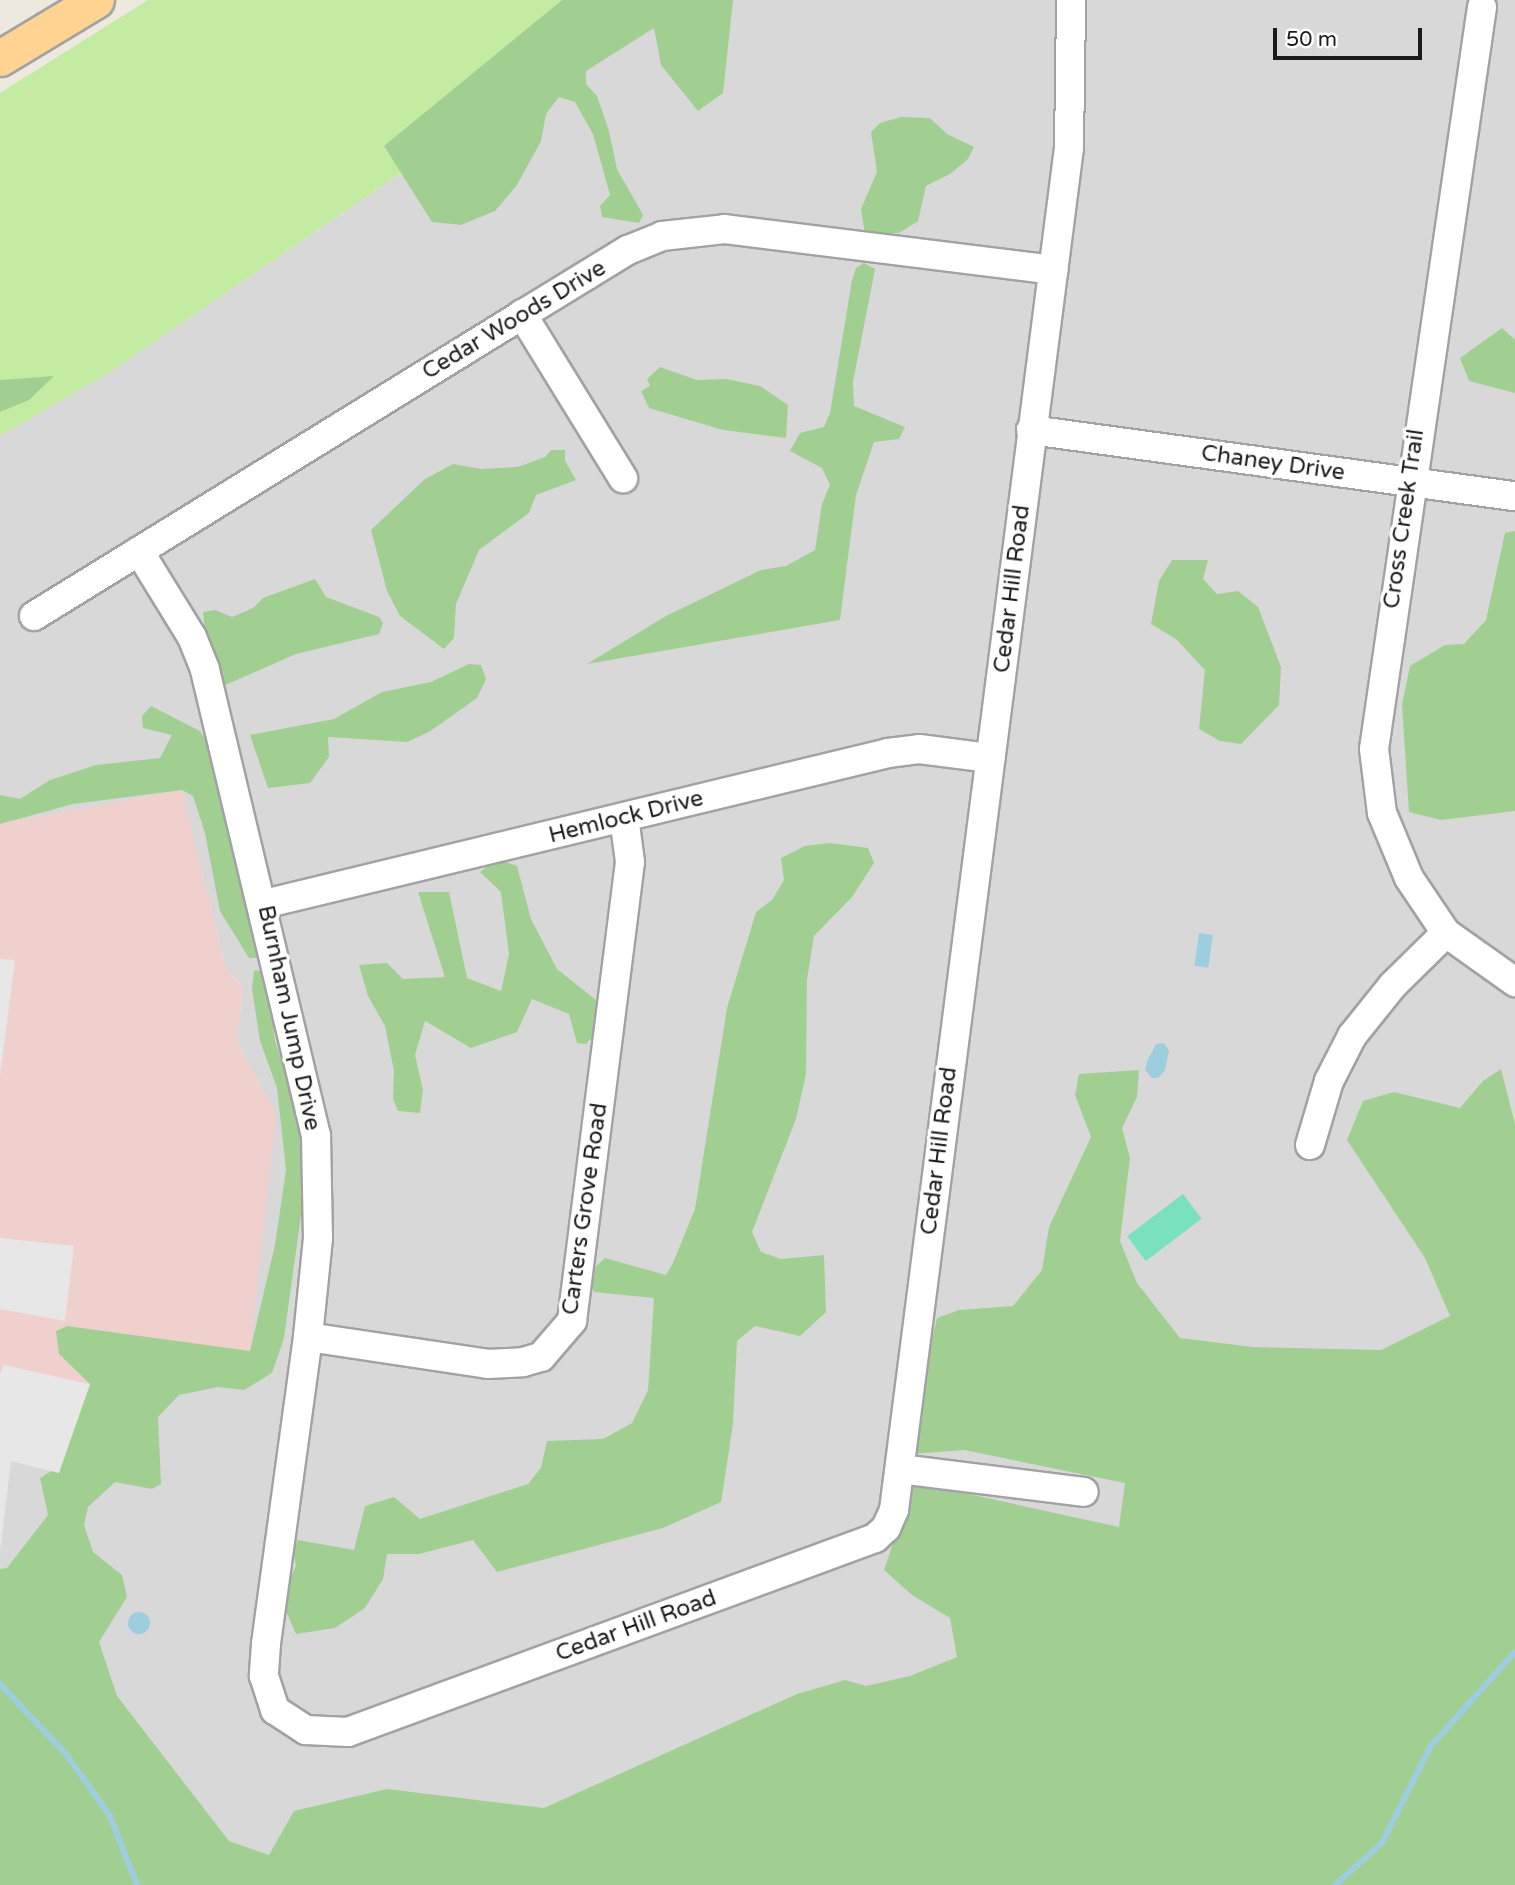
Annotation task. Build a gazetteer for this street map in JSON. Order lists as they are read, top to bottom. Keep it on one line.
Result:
{"streets":{"street":["Cedar Woods Drive","Chaney Drive","Cross Creek Trail","Cedar Hill Road","Hemlock Drive","Burnham Jump Drive","Carters Grove Road"]},"crossings":[["Cedar Woods Drive","Cedar Hill Road"],["Cedar Woods Drive","Burnham Jump Drive"],["Chaney Drive","Cross Creek Trail"],["Chaney Drive","Cedar Hill Road"],["Cedar Hill Road","Hemlock Drive"],["Cedar Hill Road","Burnham Jump Drive"],["Hemlock Drive","Burnham Jump Drive"],["Hemlock Drive","Carters Grove Road"],["Burnham Jump Drive","Carters Grove Road"]],"scale_bar":"50 m"}
